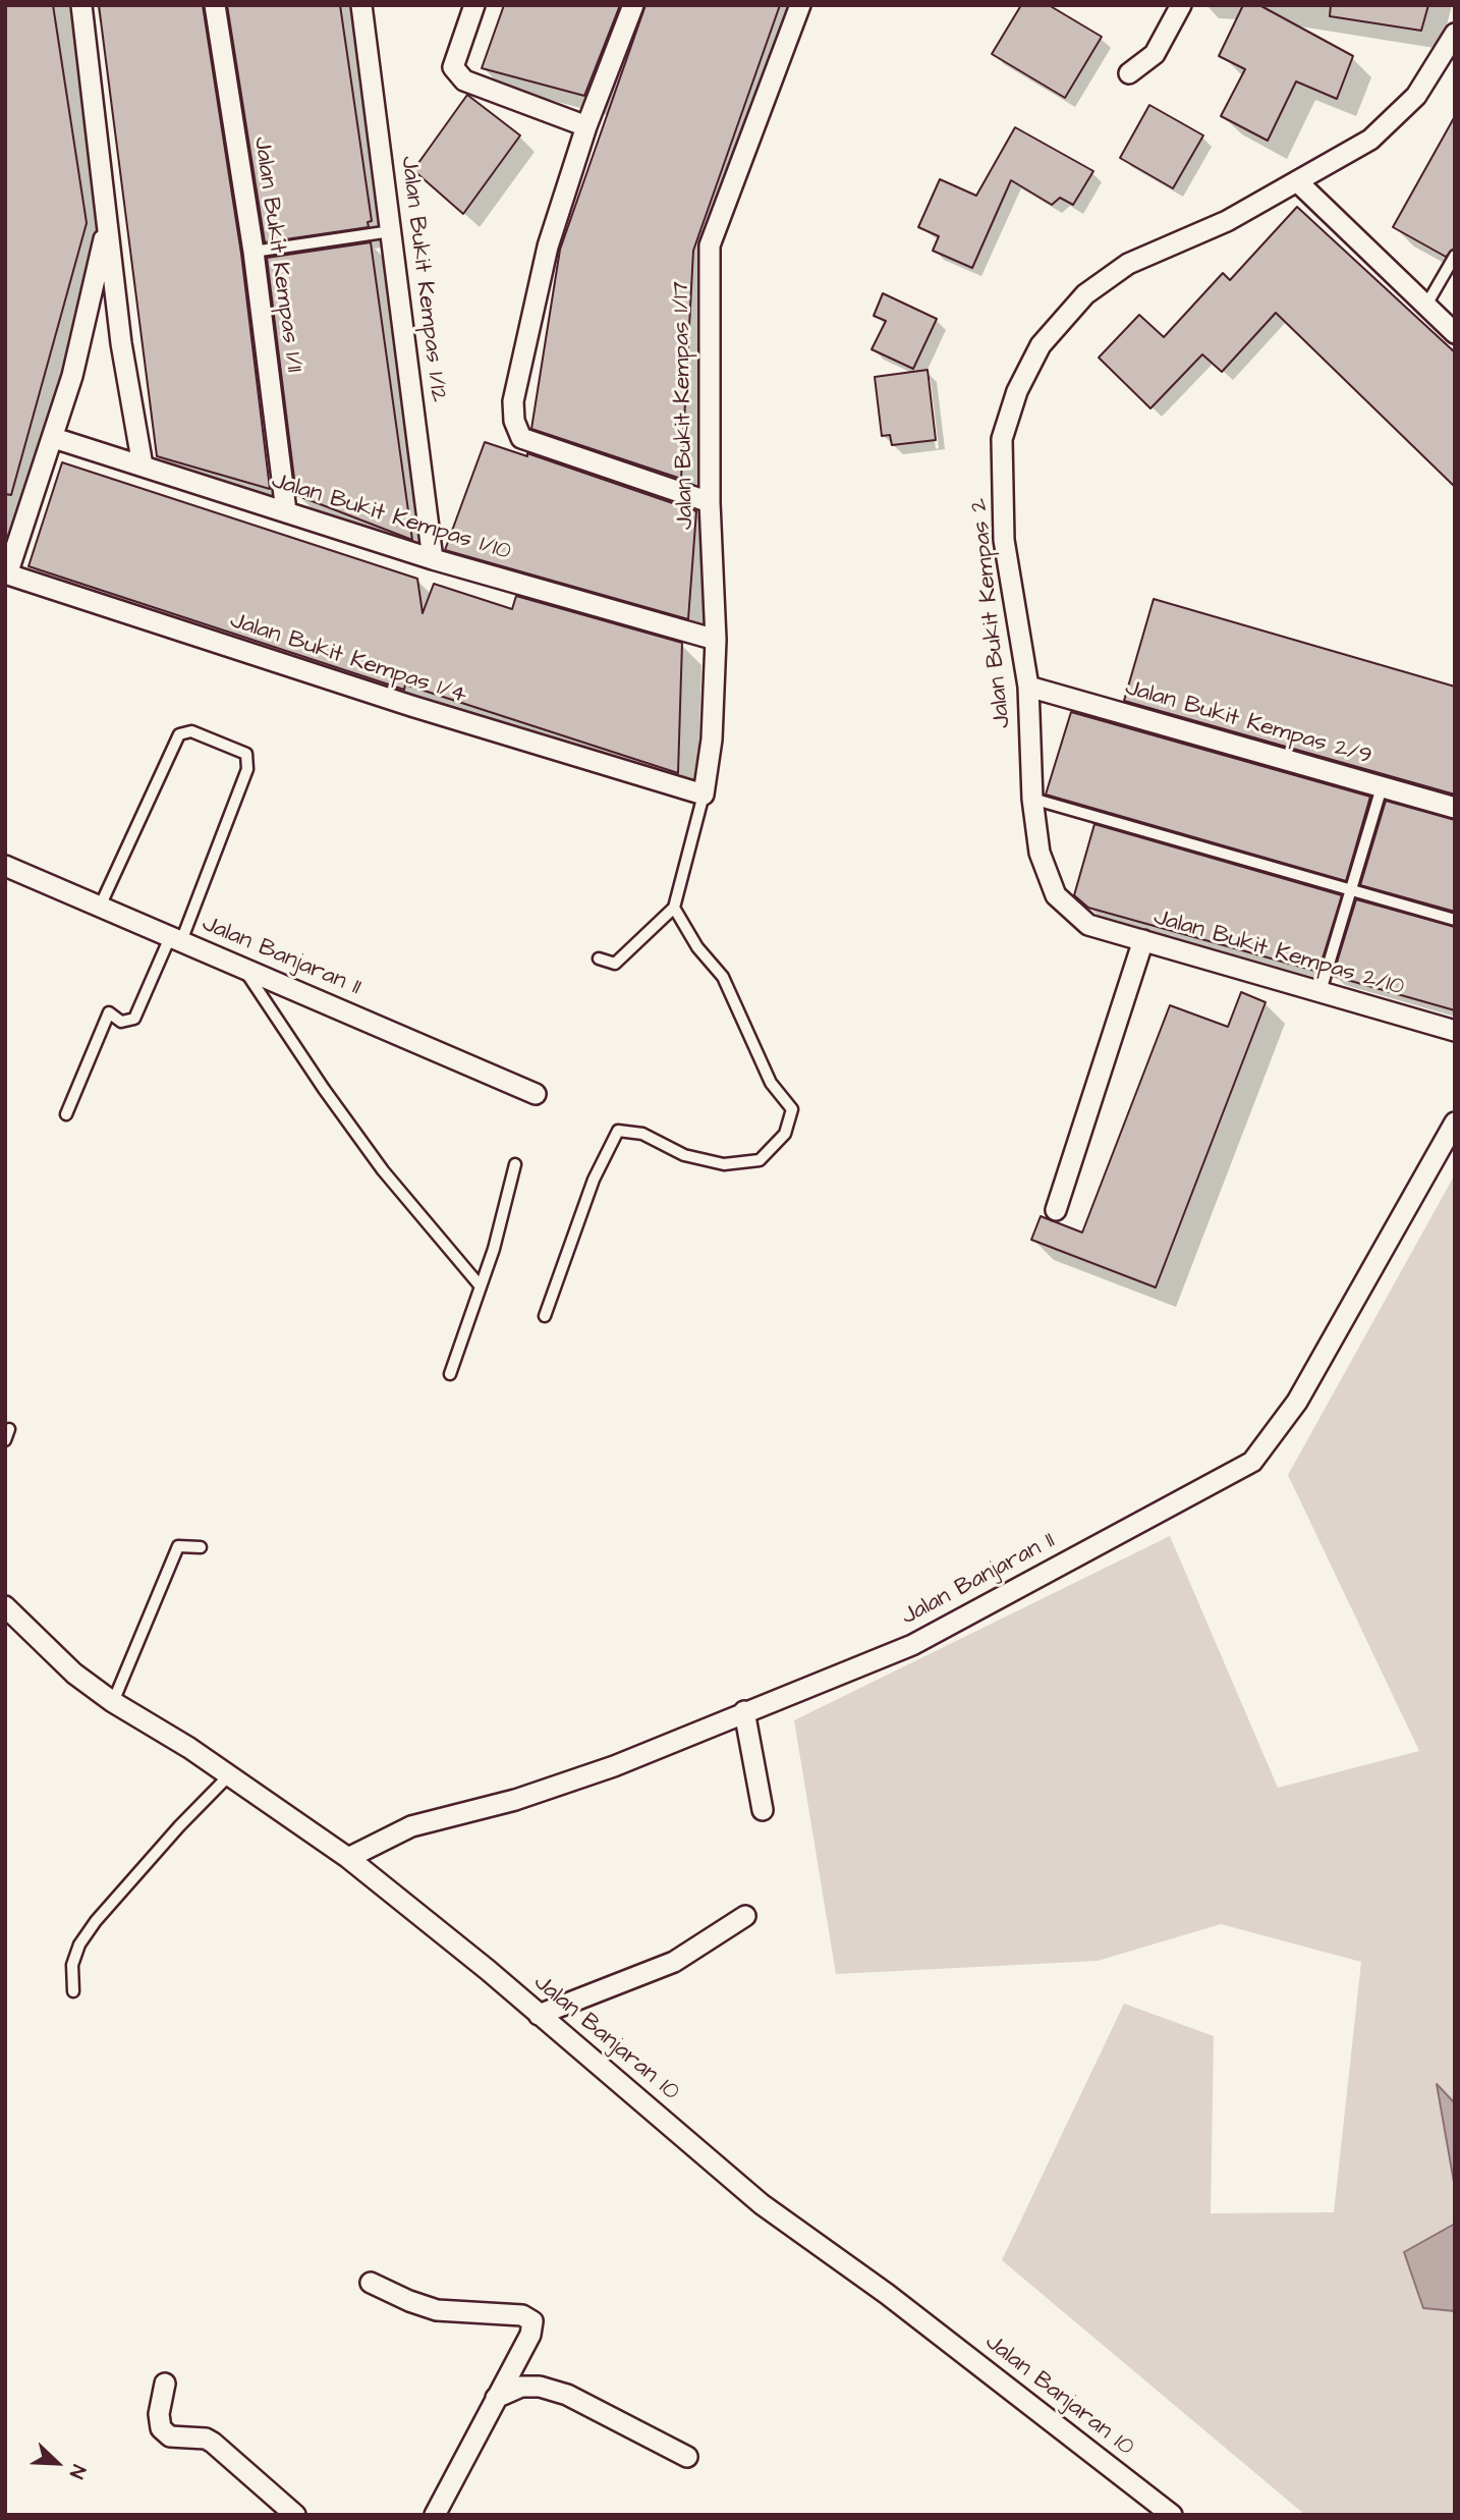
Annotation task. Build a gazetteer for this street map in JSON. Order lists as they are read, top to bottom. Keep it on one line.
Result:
{"streets":{"street":["Jalan Bukit Kempas 1/11","Jalan Bukit Kempas 1/12","Jalan Bukit Kempas 1/17","Jalan Bukit Kempas 1/10","Jalan Bukit Kempas 2","Jalan Bukit Kempas 1/4","Jalan Bukit Kempas 2/9","Jalan Bukit Kempas 2/10","Jalan Banjaran 11","Jalan Banjaran 10"]},"crossings":[["Jalan Bukit Kempas 1/11","Jalan Bukit Kempas 1/10"],["Jalan Bukit Kempas 1/12","Jalan Bukit Kempas 1/10"],["Jalan Bukit Kempas 1/17","Jalan Bukit Kempas 1/10"],["Jalan Bukit Kempas 1/17","Jalan Bukit Kempas 1/4"],["Jalan Bukit Kempas 2","Jalan Bukit Kempas 2/9"],["Jalan Bukit Kempas 2","Jalan Bukit Kempas 2/10"],["Jalan Banjaran 11","Jalan Banjaran 10"]],"north":"bottom right"}
